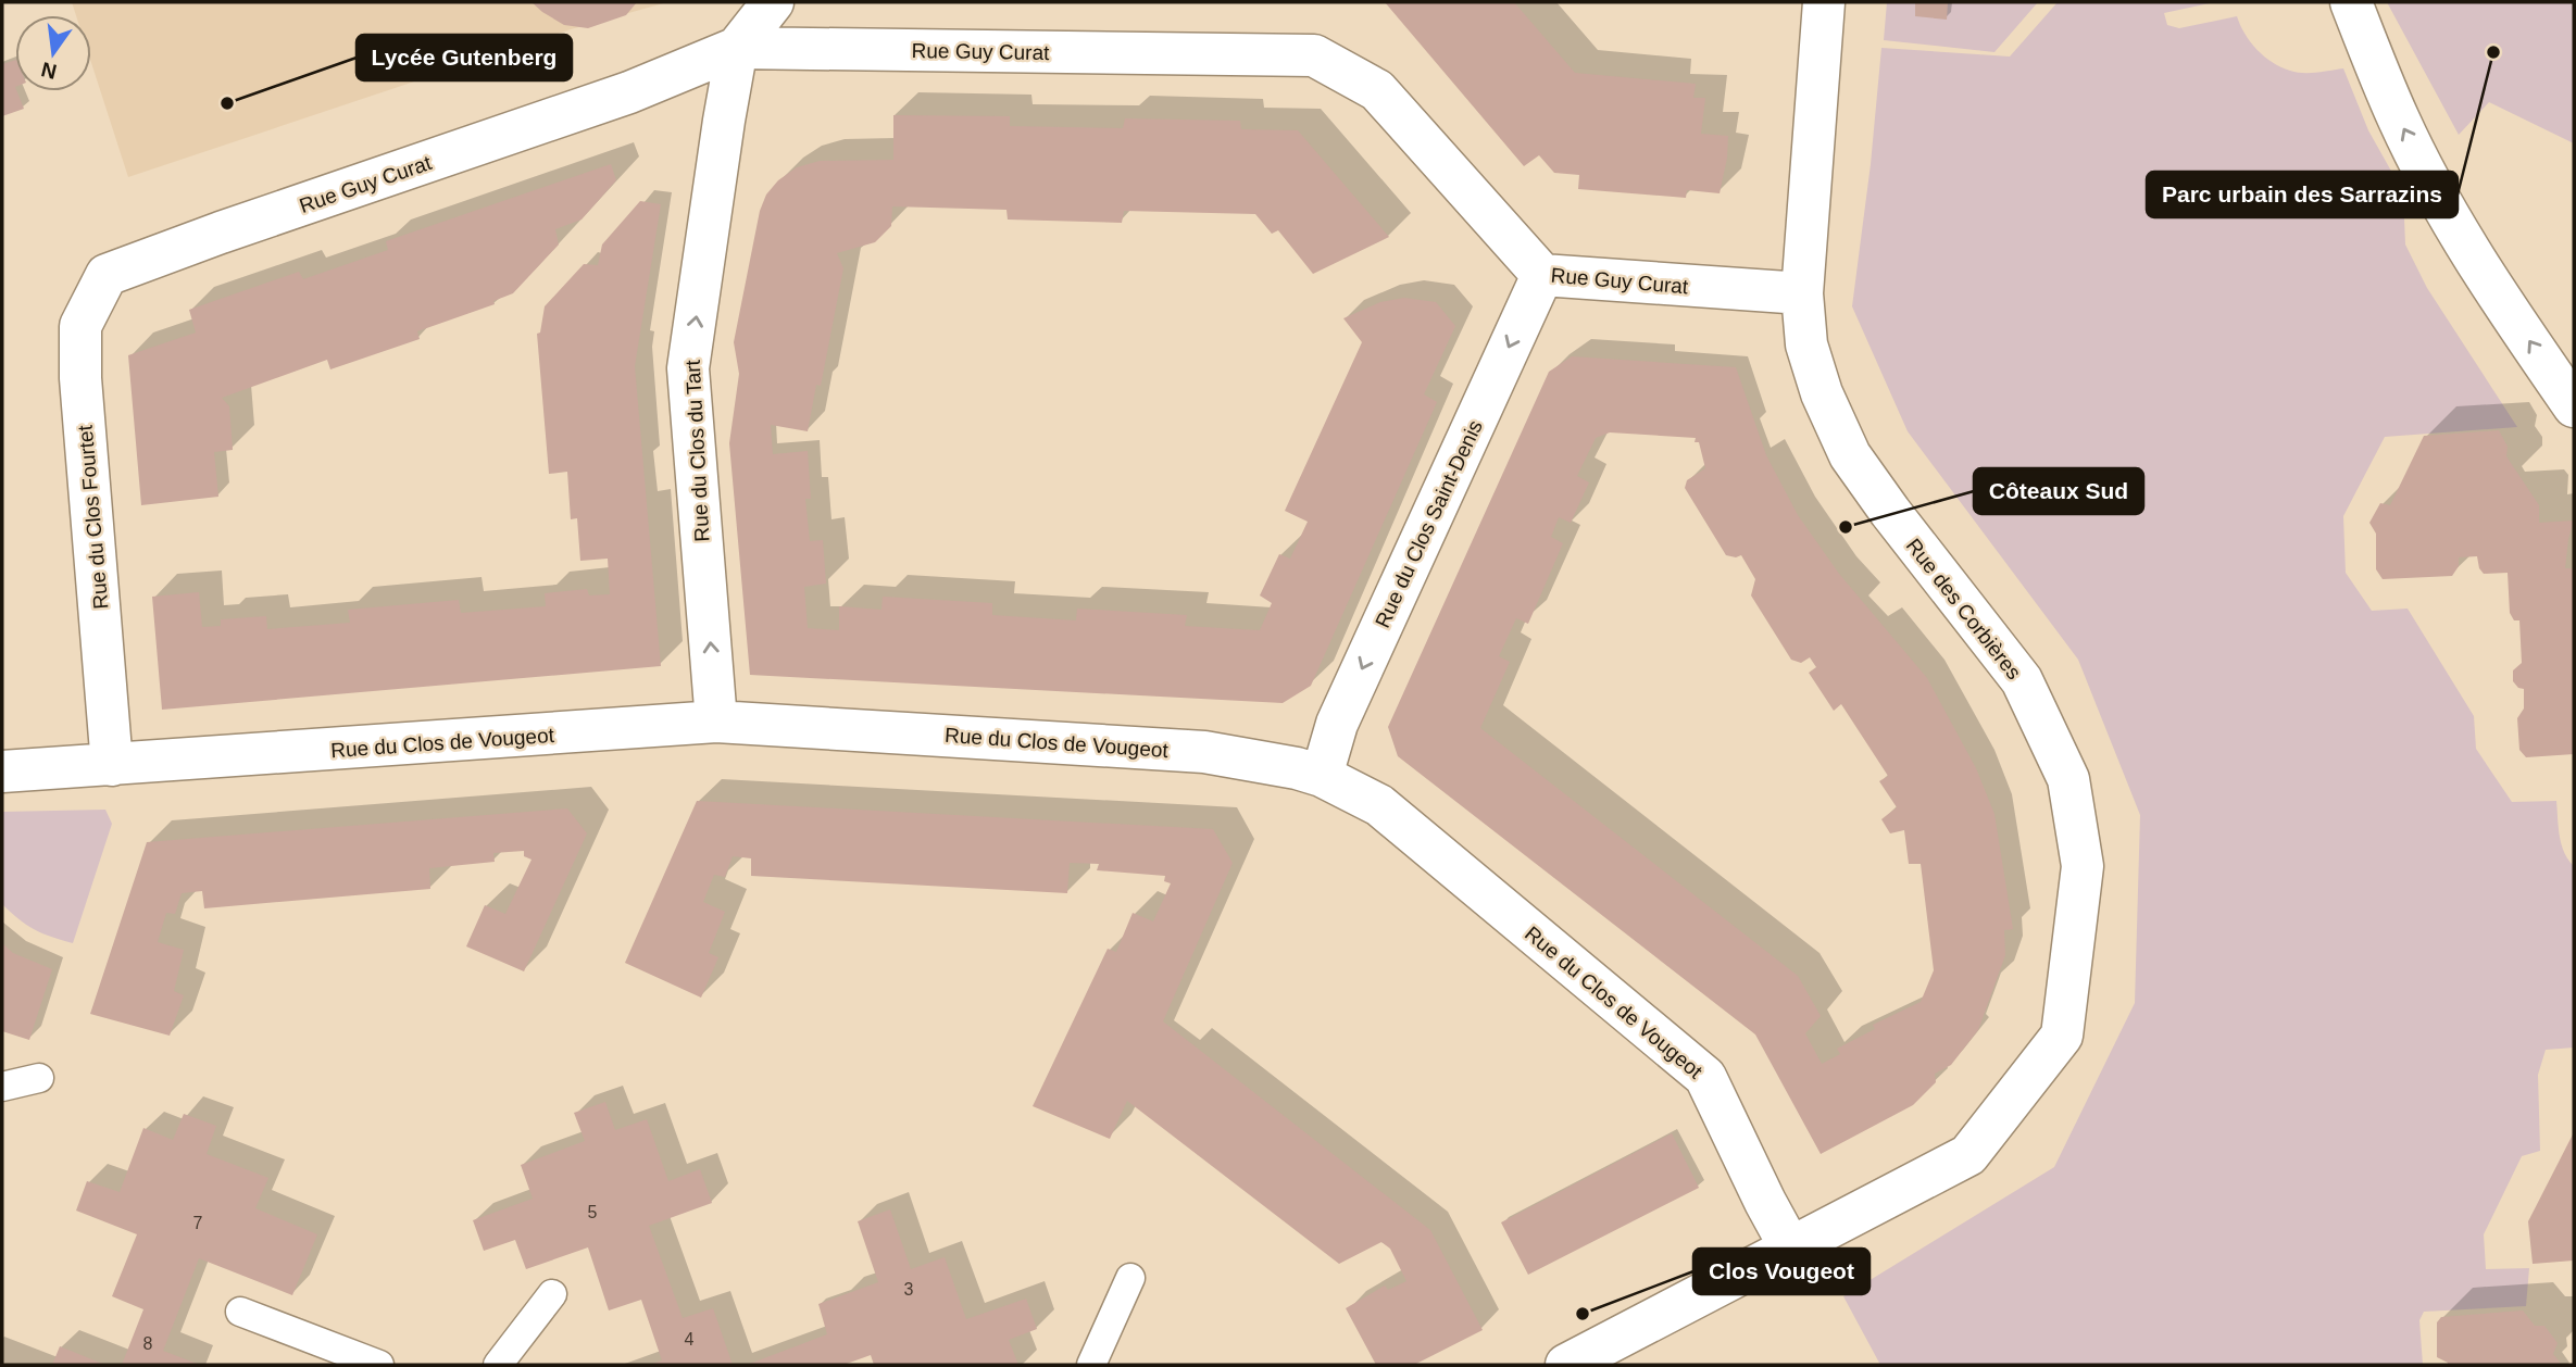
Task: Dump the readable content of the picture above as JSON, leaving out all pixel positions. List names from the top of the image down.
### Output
{
  "streets": {
    "street": [
      "Rue Guy Curat",
      "Rue du Clos du Tart",
      "Rue du Clos Fourtet",
      "Rue du Clos Saint-Denis",
      "Rue des Corbières",
      "Rue du Clos de Vougeot"
    ]
  },
  "crossings": [
    ["Rue Guy Curat", "Rue du Clos du Tart"],
    ["Rue Guy Curat", "Rue du Clos Fourtet"],
    ["Rue Guy Curat", "Rue du Clos Saint-Denis"],
    ["Rue Guy Curat", "Rue des Corbières"],
    ["Rue du Clos du Tart", "Rue du Clos de Vougeot"],
    ["Rue du Clos Fourtet", "Rue du Clos de Vougeot"],
    ["Rue du Clos Saint-Denis", "Rue du Clos de Vougeot"],
    ["Rue des Corbières", "Rue du Clos de Vougeot"]
  ],
  "one_way": ["Rue du Clos du Tart", "Rue du Clos Saint-Denis"],
  "places": [
    "Parc urbain des Sarrazins",
    "Lycée Gutenberg",
    "Côteaux Sud",
    "Clos Vougeot"
  ],
  "house_numbers": [
    "5",
    "7",
    "3",
    "4",
    "8"
  ],
  "north": "bottom"
}
